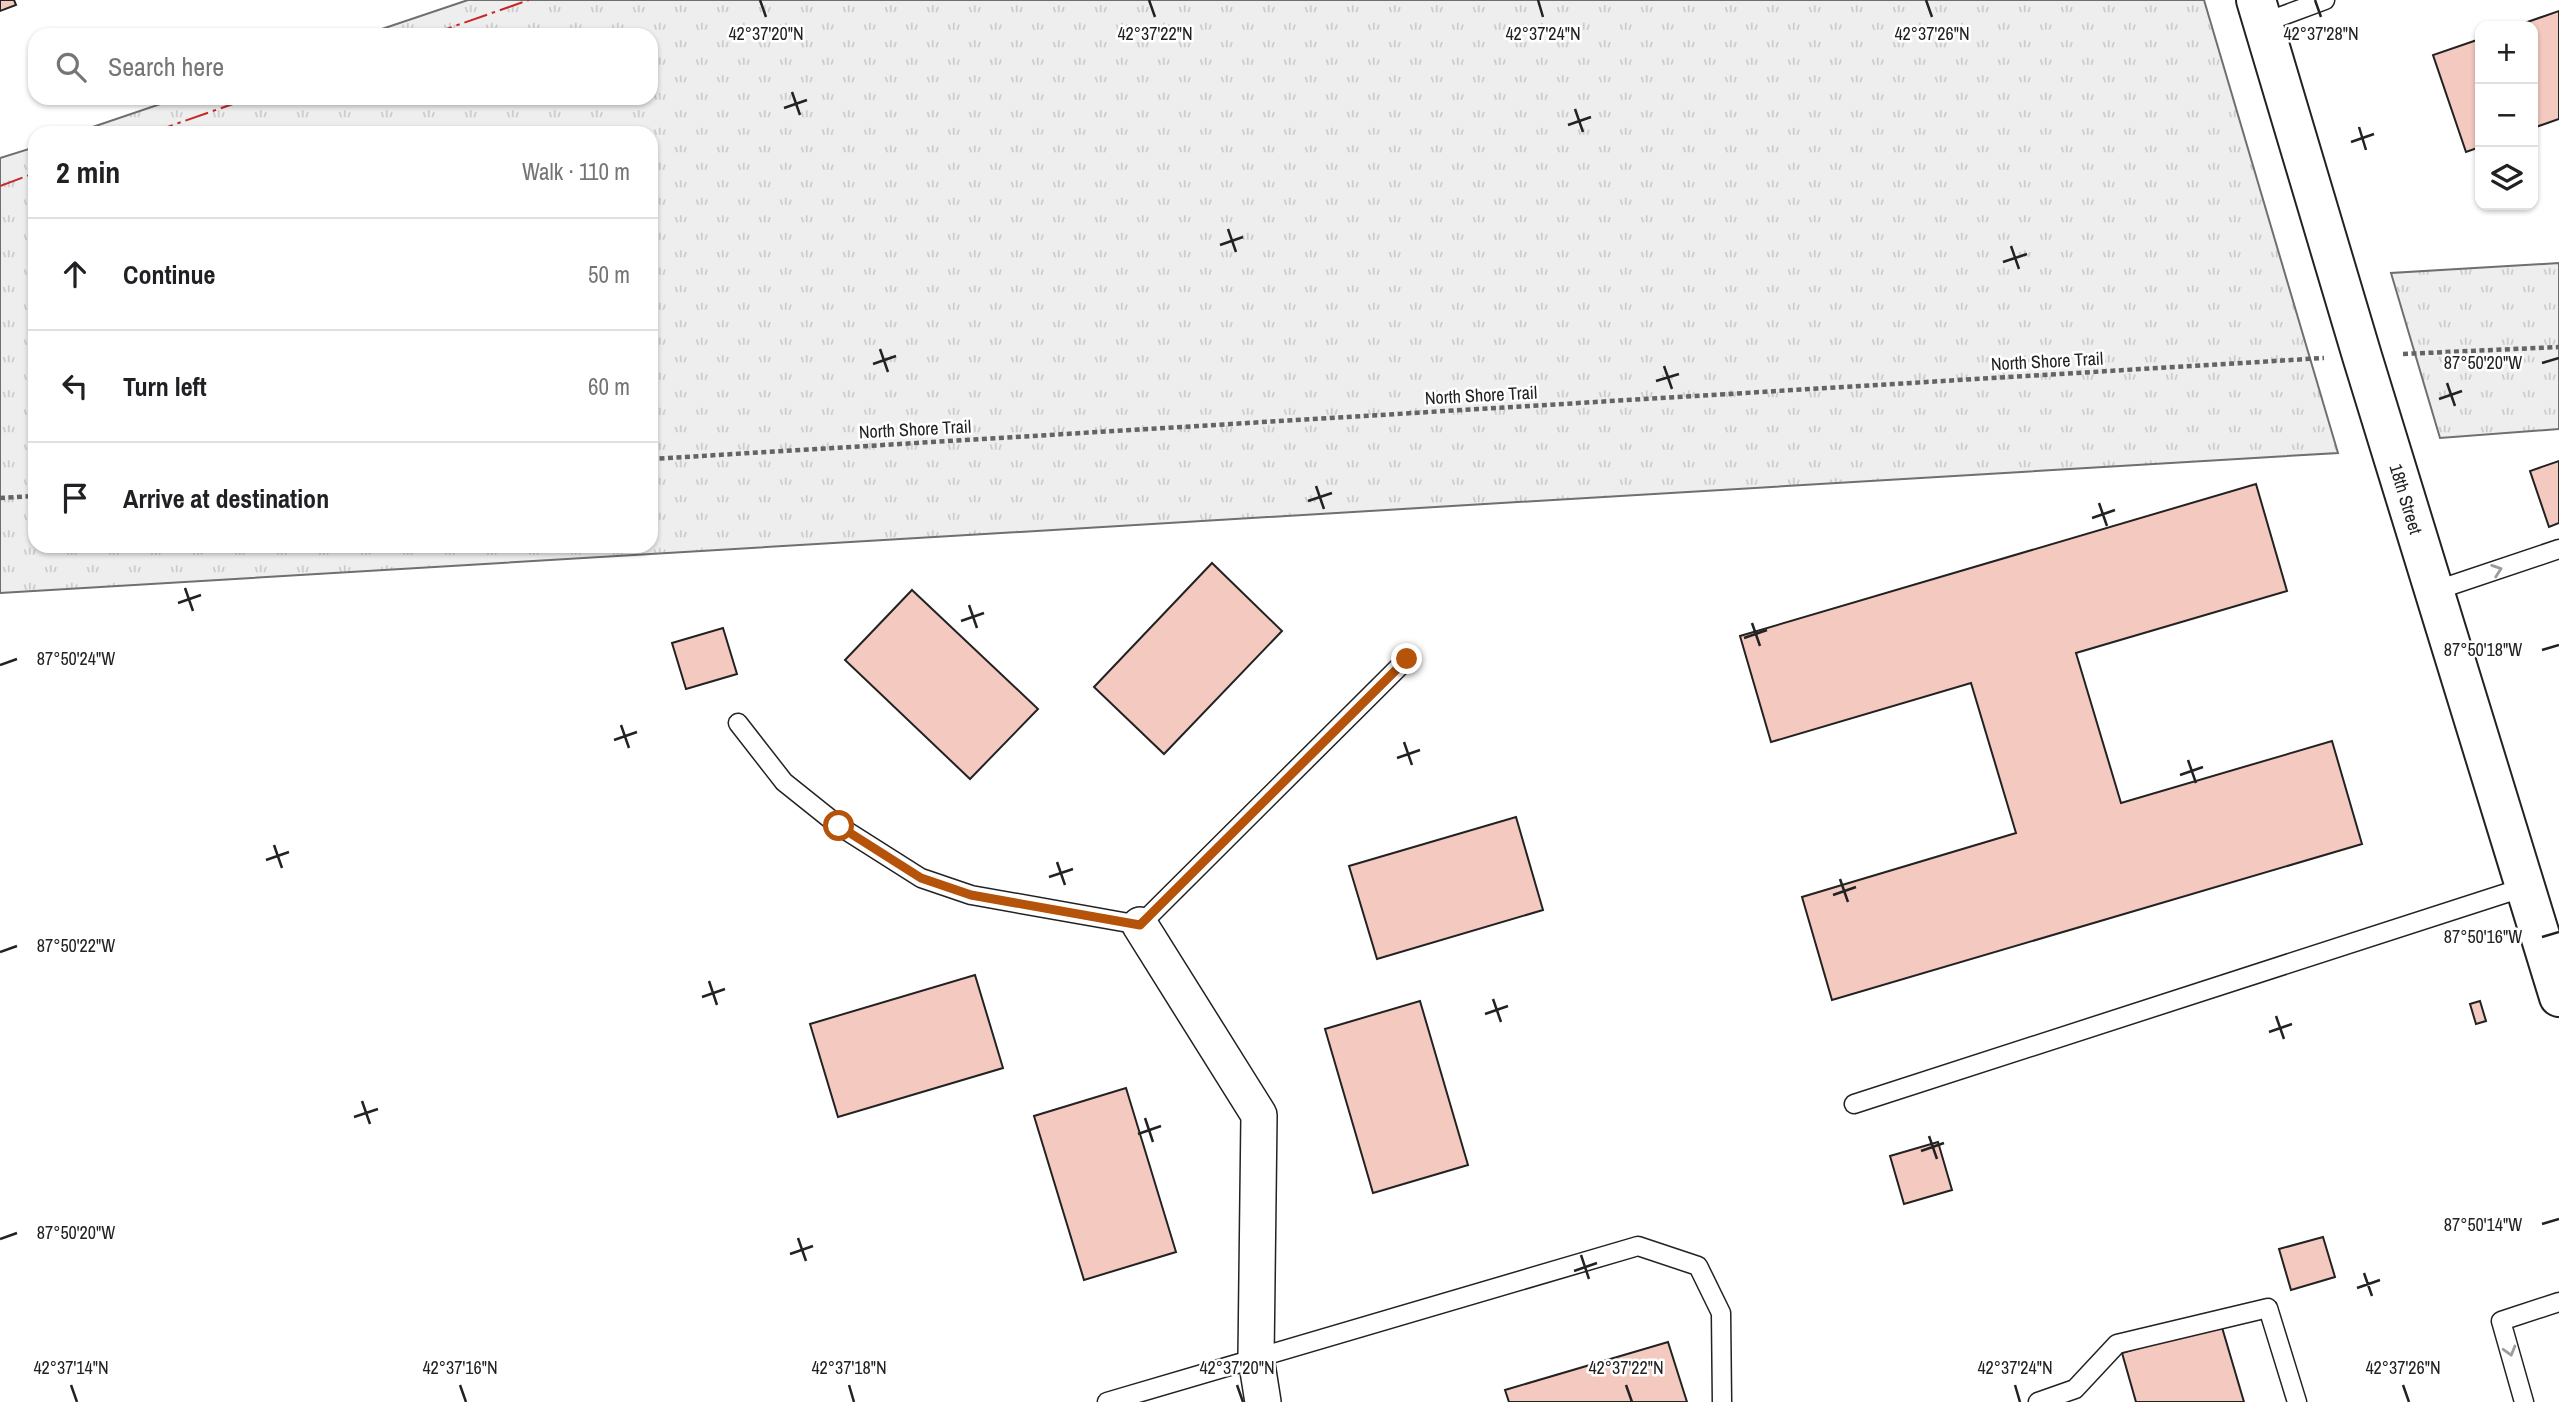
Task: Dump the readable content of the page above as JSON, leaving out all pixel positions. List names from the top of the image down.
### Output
{
  "streets": {
    "street": ["18th Street"],
    "path": ["North Shore Trail"]
  },
  "page": {
    "map_buttons": ["+", "−"],
    "search": "Search here",
    "heading": ["2 min", "Walk · 110 m"],
    "list": [
      ["Continue", "50 m"],
      ["Turn left", "60 m"],
      "Arrive at destination"
    ]
  },
  "coordinates": [
    "42°37'20\"N",
    "42°37'22\"N",
    "42°37'24\"N",
    "42°37'26\"N",
    "42°37'28\"N",
    "87°50'20\"W",
    "87°50'18\"W",
    "87°50'24\"W",
    "87°50'16\"W",
    "87°50'22\"W",
    "87°50'14\"W",
    "42°37'14\"N",
    "42°37'16\"N",
    "42°37'18\"N"
  ]
}
